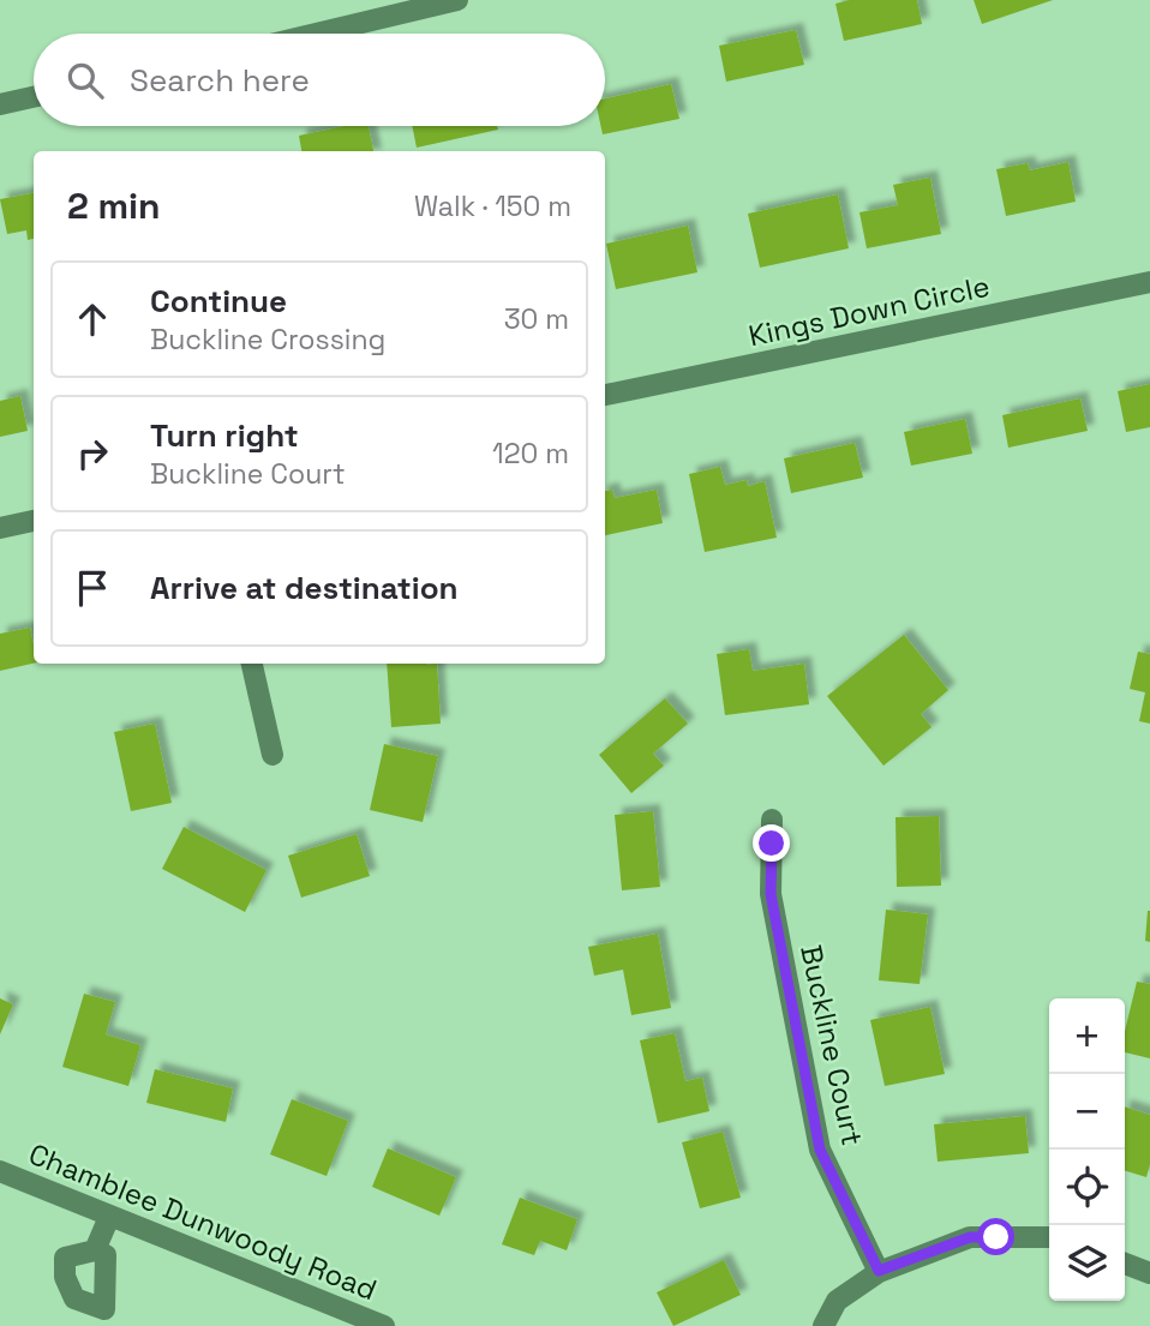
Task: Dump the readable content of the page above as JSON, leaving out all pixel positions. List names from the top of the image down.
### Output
{
  "streets": {
    "street": ["Kings Down Circle", "Buckline Court", "Chamblee Dunwoody Road"]
  },
  "page": {
    "search": "Search here",
    "heading": ["2 min", "Walk · 150 m"],
    "list": [
      ["Continue", "Buckline Crossing", "30 m"],
      ["Turn right", "Buckline Court", "120 m"],
      "Arrive at destination"
    ],
    "map_buttons": ["+", "−"]
  }
}
